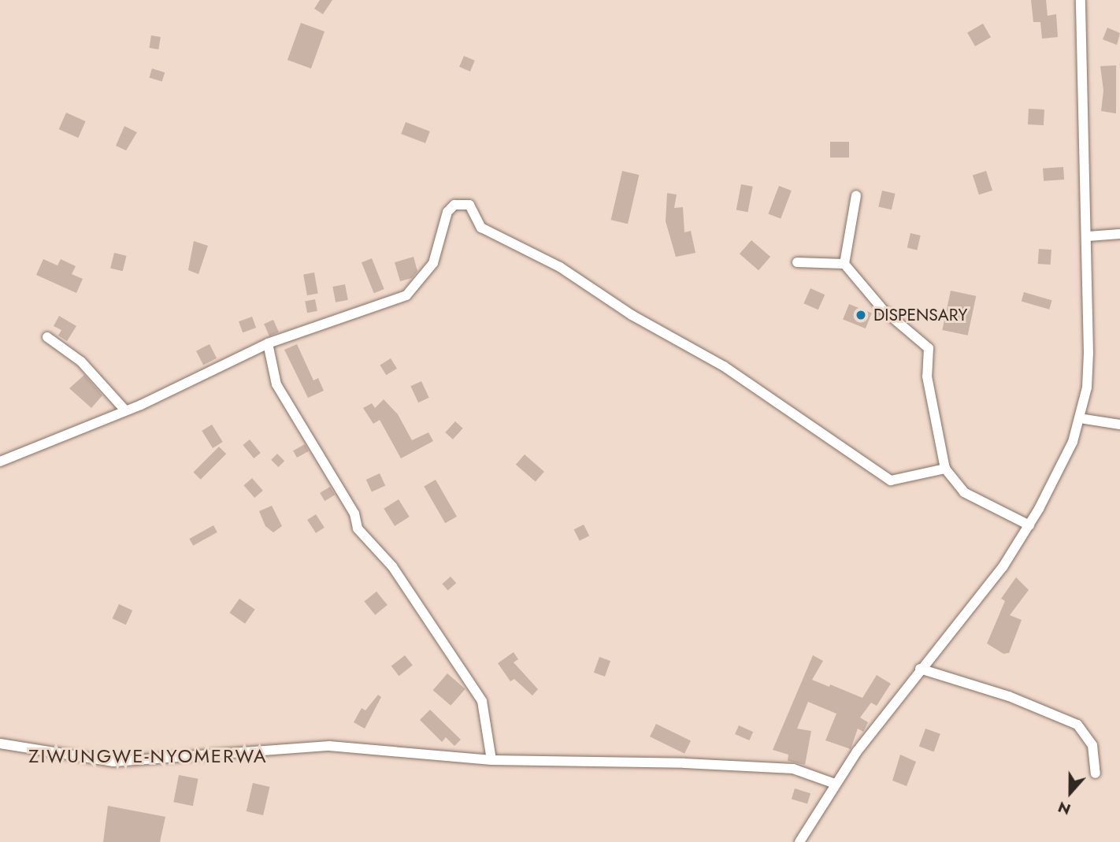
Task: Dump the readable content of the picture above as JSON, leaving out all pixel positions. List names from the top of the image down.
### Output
{
  "districts": ["ZIWUNGWE-NYOMERWA"],
  "places": ["DISPENSARY"],
  "north": "bottom"
}
